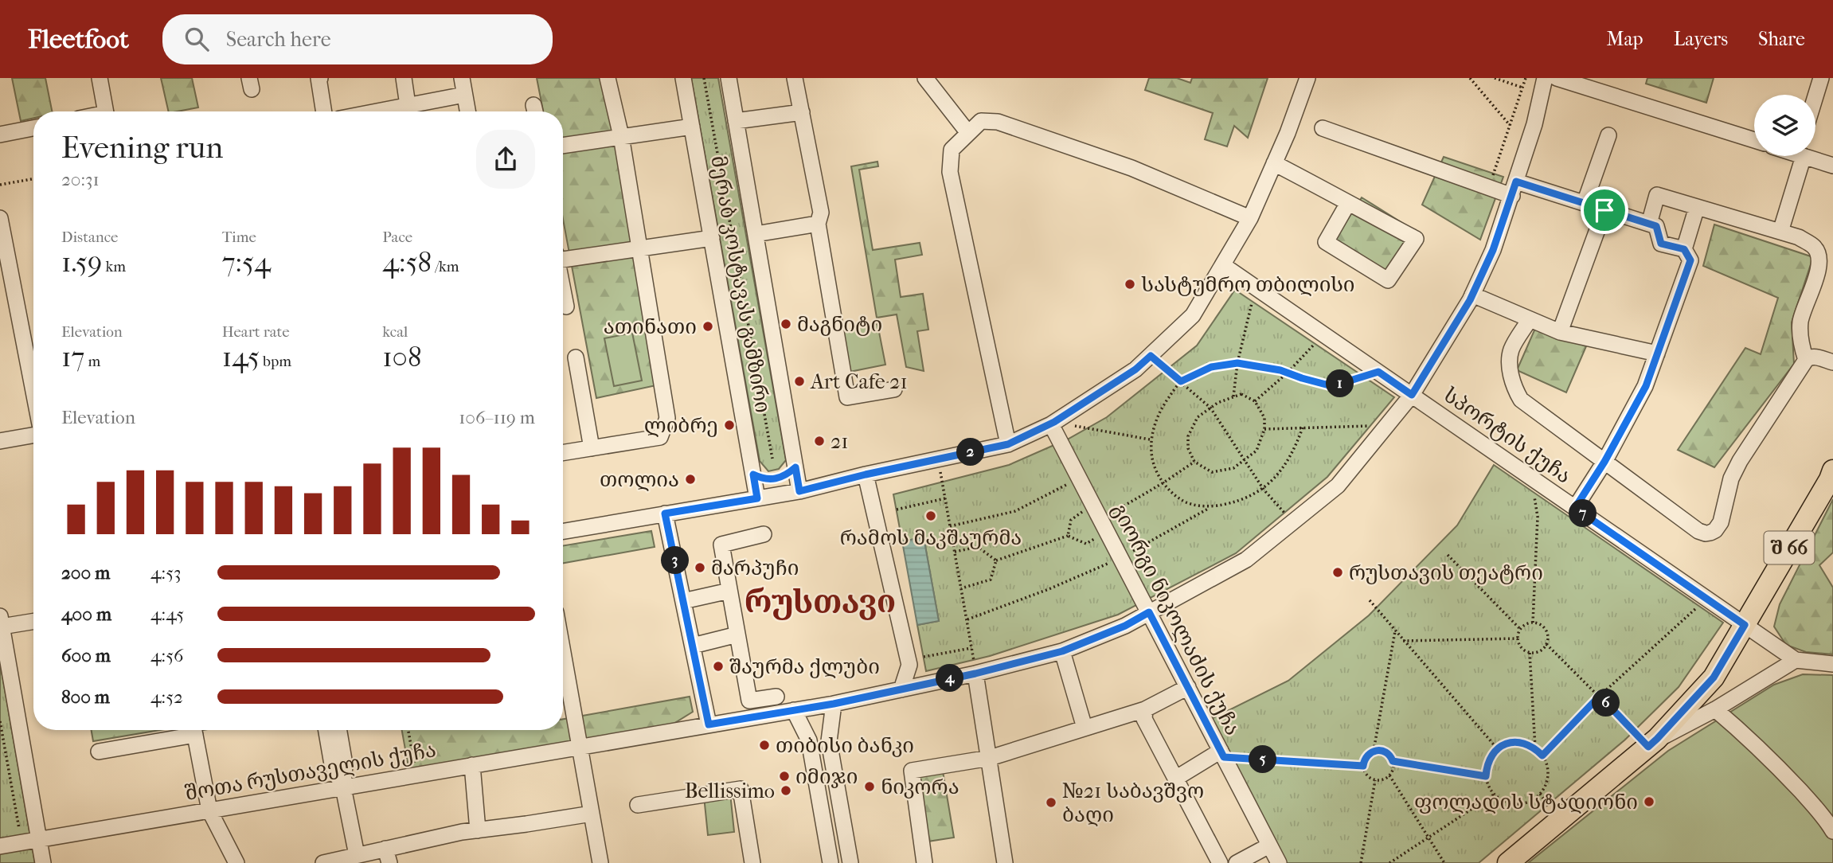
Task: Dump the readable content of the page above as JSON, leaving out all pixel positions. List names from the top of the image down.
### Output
{
  "streets": {
    "main road": ["შ 66"],
    "street": [
      "მერაბ კოსტავას გამზირი",
      "სპორტის ქუჩა",
      "გიორგი ნიკოლაძის ქუჩა",
      "შოთა რუსთაველის ქუჩა"
    ]
  },
  "crossings": [
    ["სპორტის ქუჩა", "შ 66"],
    ["სპორტის ქუჩა", "შოთა რუსთაველის ქუჩა"],
    ["გიორგი ნიკოლაძის ქუჩა", "შოთა რუსთაველის ქუჩა"]
  ],
  "districts": ["რუსთავი"],
  "places": [
    "სასტუმრო თბილისი",
    "მაგნიტი",
    "ათინათი",
    "Art Cafe 21",
    "ლიბრე",
    "21",
    "თოლია",
    "რამოს მაკშაურმა",
    "მარპუჩი",
    "რუსთავის თეატრი",
    "შაურმა ქლუბი",
    "თიბისი ბანკი",
    "იმიჯი",
    "ნიკორა",
    "Bellissimo",
    "ფოლადის სტადიონი",
    "№21 საბავშვო ბაღი"
  ],
  "page": {
    "header": "Fleetfoot",
    "search": "Search here",
    "nav": ["Map", "Layers", "Share"],
    "heading": ["Evening run", "20:31"],
    "stats": [
      ["Distance", "1.59 km"],
      ["Time", "7:54"],
      ["Pace", "4:58 /km"],
      ["Elevation", "17 m"],
      ["Heart rate", "145 bpm"],
      ["kcal", "108"]
    ],
    "pins": [
      "1",
      "2",
      "7",
      "3",
      "4",
      "6",
      "5"
    ],
    "chart": ["Elevation", "106–119 m"],
    "list": [
      {
        "name": "200 m",
        "note": "4:53"
      },
      {
        "name": "400 m",
        "note": "4:45"
      },
      {
        "name": "600 m",
        "note": "4:56"
      },
      {
        "name": "800 m",
        "note": "4:52"
      }
    ]
  }
}
